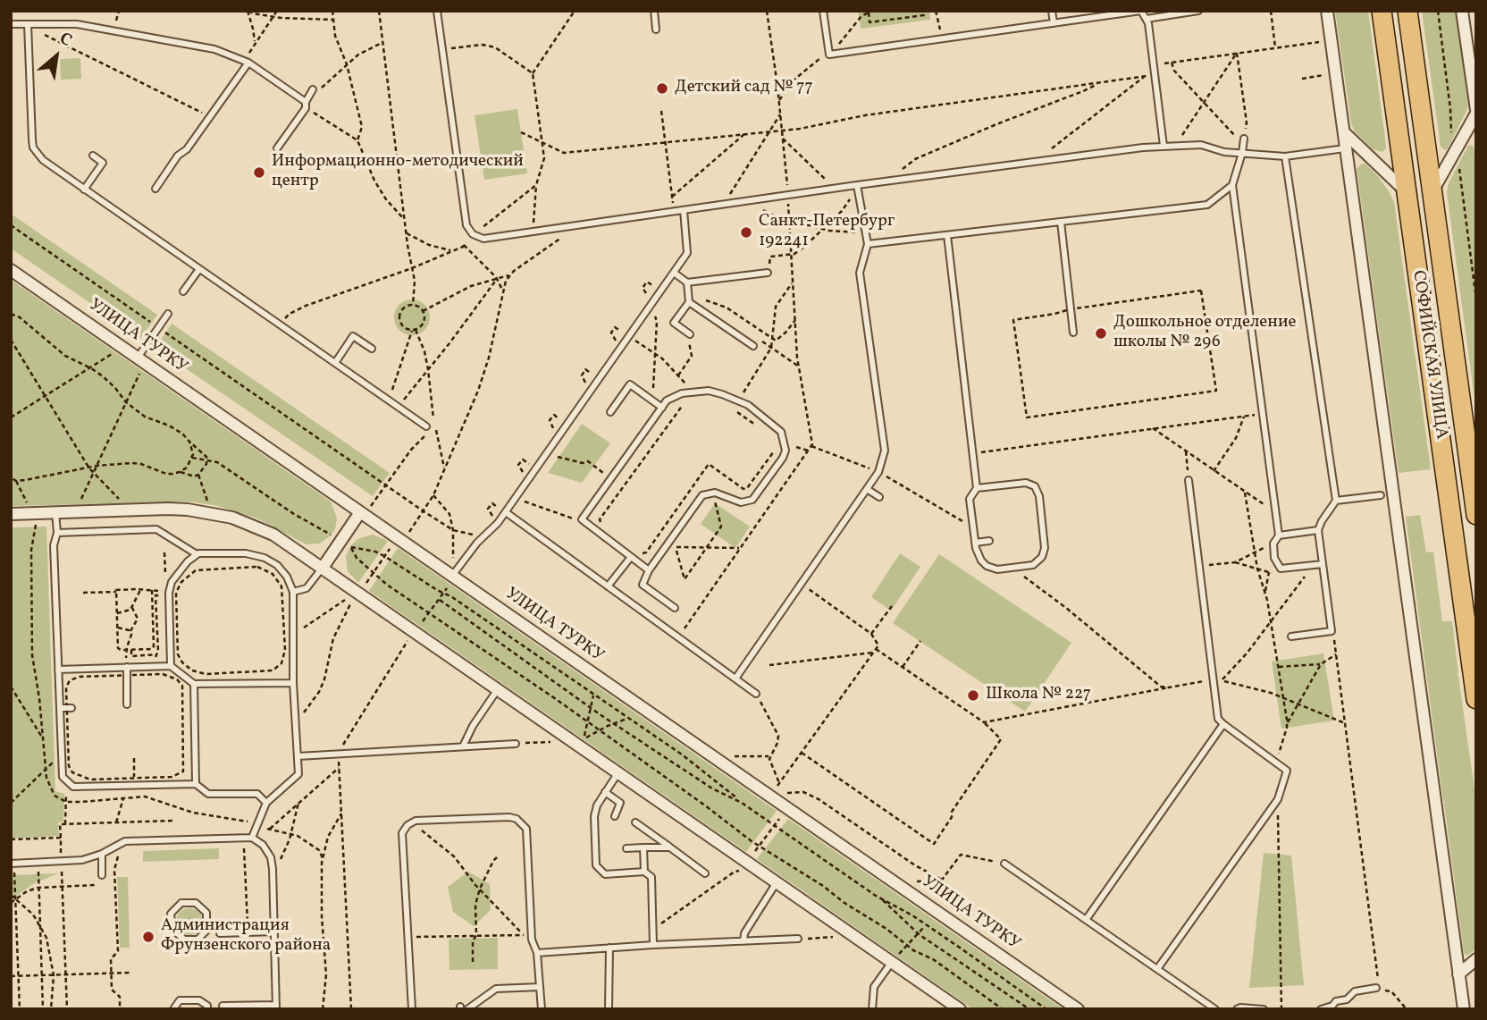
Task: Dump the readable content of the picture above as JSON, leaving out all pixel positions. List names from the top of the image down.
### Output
{
  "streets": {
    "main road": ["СОФИЙСКАЯ УЛИЦА"],
    "street": ["УЛИЦА ТУРКУ"]
  },
  "places": [
    "Детский сад № 77",
    "Информационно-методический центр",
    "Санкт-Петербург 192241",
    "Дошкольное отделение школы № 296",
    "Школа № 227",
    "Администрация Фрунзенского района"
  ],
  "north": "top right"
}
